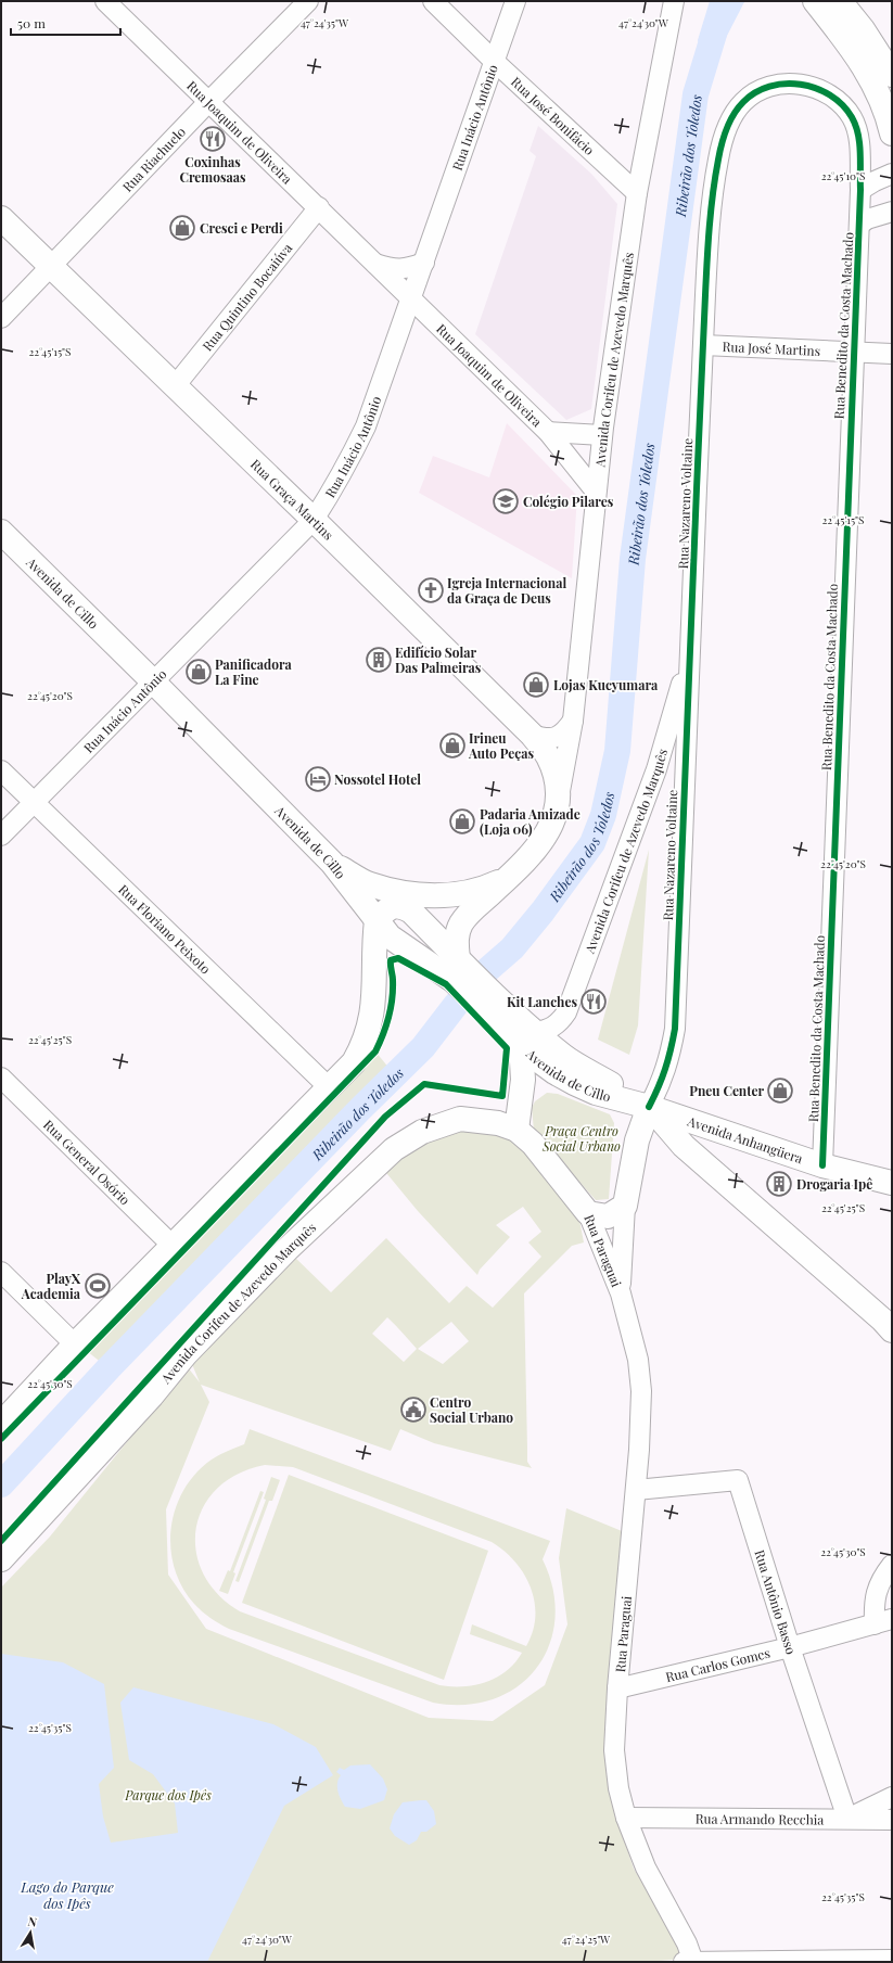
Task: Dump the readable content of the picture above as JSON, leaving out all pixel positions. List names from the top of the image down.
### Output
{
  "streets": {
    "main road": [
      "Avenida Corifeu de Azevedo Marquês",
      "Rua Graça Martins",
      "Avenida de Cillo",
      "Avenida Anhangüera",
      "Rua Paraguai"
    ],
    "street": [
      "Rua José Bonifácio",
      "Rua Inácio Antônio",
      "Rua Joaquim de Oliveira",
      "Rua Riachuelo",
      "Rua Quintino Bocaiúva",
      "Rua Benedito da Costa Machado",
      "Rua José Martins",
      "Rua Nazareno Voltaine",
      "Rua Floriano Peixoto",
      "Rua General Osório",
      "Rua Antônio Basso",
      "Rua Carlos Gomes",
      "Rua Armando Recchia"
    ]
  },
  "crossings": [
    ["Rua José Bonifácio", "Rua Inácio Antônio"],
    ["Rua José Bonifácio", "Avenida Corifeu de Azevedo Marquês"],
    ["Rua Inácio Antônio", "Rua Joaquim de Oliveira"],
    ["Rua Inácio Antônio", "Rua Graça Martins"],
    ["Rua Inácio Antônio", "Avenida de Cillo"],
    ["Rua Inácio Antônio", "Rua Floriano Peixoto"],
    ["Rua Joaquim de Oliveira", "Rua Riachuelo"],
    ["Rua Joaquim de Oliveira", "Rua Quintino Bocaiúva"],
    ["Rua Joaquim de Oliveira", "Avenida Corifeu de Azevedo Marquês"],
    ["Rua Riachuelo", "Rua Graça Martins"],
    ["Rua Quintino Bocaiúva", "Rua Graça Martins"],
    ["Rua Benedito da Costa Machado", "Rua José Martins"],
    ["Rua Benedito da Costa Machado", "Rua Nazareno Voltaine"],
    ["Rua Benedito da Costa Machado", "Avenida Anhangüera"],
    ["Rua José Martins", "Rua Nazareno Voltaine"],
    ["Avenida Corifeu de Azevedo Marquês", "Rua Graça Martins"],
    ["Avenida Corifeu de Azevedo Marquês", "Rua Nazareno Voltaine"],
    ["Avenida Corifeu de Azevedo Marquês", "Avenida de Cillo"],
    ["Avenida Corifeu de Azevedo Marquês", "Rua Paraguai"],
    ["Rua Nazareno Voltaine", "Avenida de Cillo"],
    ["Rua Nazareno Voltaine", "Avenida Anhangüera"],
    ["Avenida de Cillo", "Avenida Anhangüera"],
    ["Rua Paraguai", "Rua Antônio Basso"],
    ["Rua Paraguai", "Rua Carlos Gomes"],
    ["Rua Paraguai", "Rua Armando Recchia"],
    ["Rua Antônio Basso", "Rua Carlos Gomes"],
    ["Rua Antônio Basso", "Rua Armando Recchia"]
  ],
  "water": ["Ribeirão dos Toledos", "Lago do Parque dos Ipês"],
  "parks": ["Praça Centro Social Urbano", "Parque dos Ipês"],
  "places": {
    "restaurant": ["Coxinhas Cremosaas", "Kit Lanches"],
    "shop": [
      "Cresci e Perdi",
      "Panificadora La Fine",
      "Lojas Kucyumara",
      "Irineu Auto Peças",
      "Padaria Amizade (Loja 06)",
      "Pneu Center"
    ],
    "school or university": ["Colégio Pilares"],
    "church": ["Igreja Internacional da Graça de Deus"],
    "building": ["Edifício Solar Das Palmeiras", "Drogaria Ipê"],
    "hotel": ["Nossotel Hotel"],
    "sports": ["PlayX Academia"],
    "public building": ["Centro Social Urbano"]
  },
  "scale_bar": "50 m",
  "north": "top",
  "coordinates": [
    "47°24'35\"W",
    "47°24'30\"W",
    "22°45'10\"S",
    "22°45'15\"S",
    "22°45'20\"S",
    "22°45'25\"S",
    "22°45'30\"S",
    "22°45'35\"S",
    "47°24'25\"W"
  ]
}
